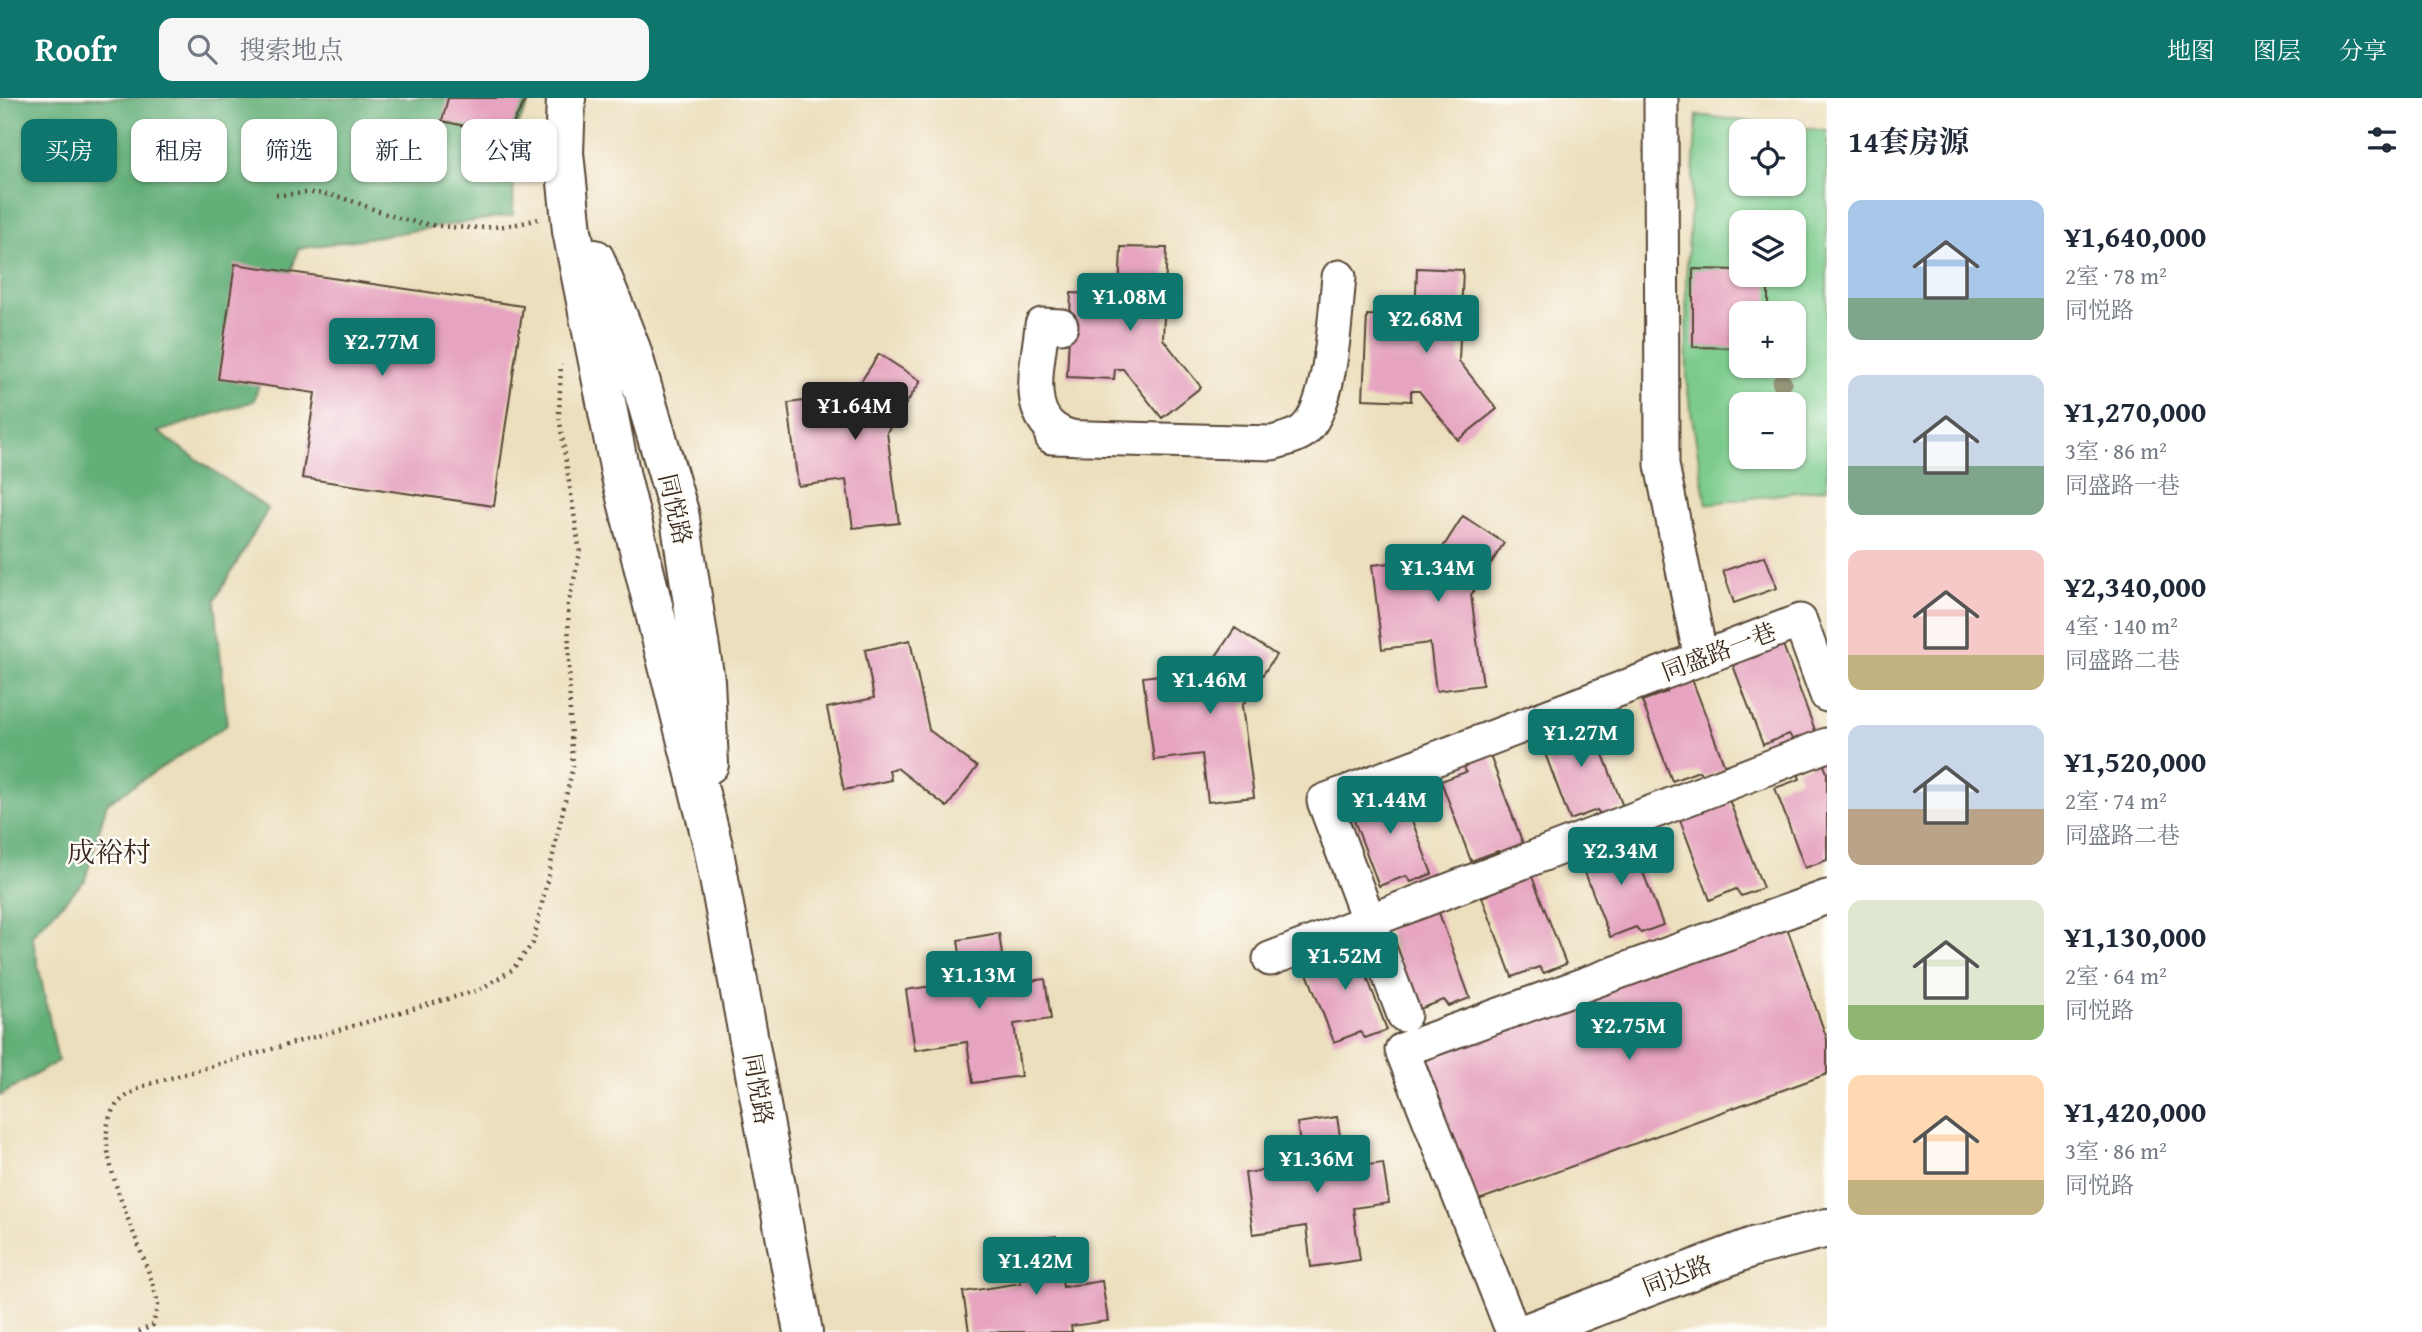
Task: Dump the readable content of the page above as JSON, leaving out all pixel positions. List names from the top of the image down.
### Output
{
  "streets": {
    "street": ["同悦路", "同盛路一巷", "同达路"]
  },
  "districts": ["成裕村"],
  "page": {
    "header": "Roofr",
    "search": "搜索地点",
    "nav": ["地图", "图层", "分享"],
    "heading": "14套房源",
    "map_buttons": ["+", "−"],
    "chip": [
      "买房",
      "租房",
      "筛选",
      "新上",
      "公寓"
    ],
    "list": [
      {
        "name": "¥1,640,000",
        "note": "2室 · 78 m² · 同悦路"
      },
      {
        "name": "¥1,270,000",
        "note": "3室 · 86 m² · 同盛路一巷"
      },
      {
        "name": "¥2,340,000",
        "note": "4室 · 140 m² · 同盛路二巷"
      },
      {
        "name": "¥1,520,000",
        "note": "2室 · 74 m² · 同盛路二巷"
      },
      {
        "name": "¥1,130,000",
        "note": "2室 · 64 m² · 同悦路"
      },
      {
        "name": "¥1,420,000",
        "note": "3室 · 86 m² · 同悦路"
      }
    ],
    "price": [
      "¥1.08M",
      "¥2.68M",
      "¥2.77M",
      "¥1.64M",
      "¥1.34M",
      "¥1.46M",
      "¥1.27M",
      "¥1.44M",
      "¥2.34M",
      "¥1.52M",
      "¥1.13M",
      "¥2.75M",
      "¥1.36M",
      "¥1.42M"
    ]
  }
}
